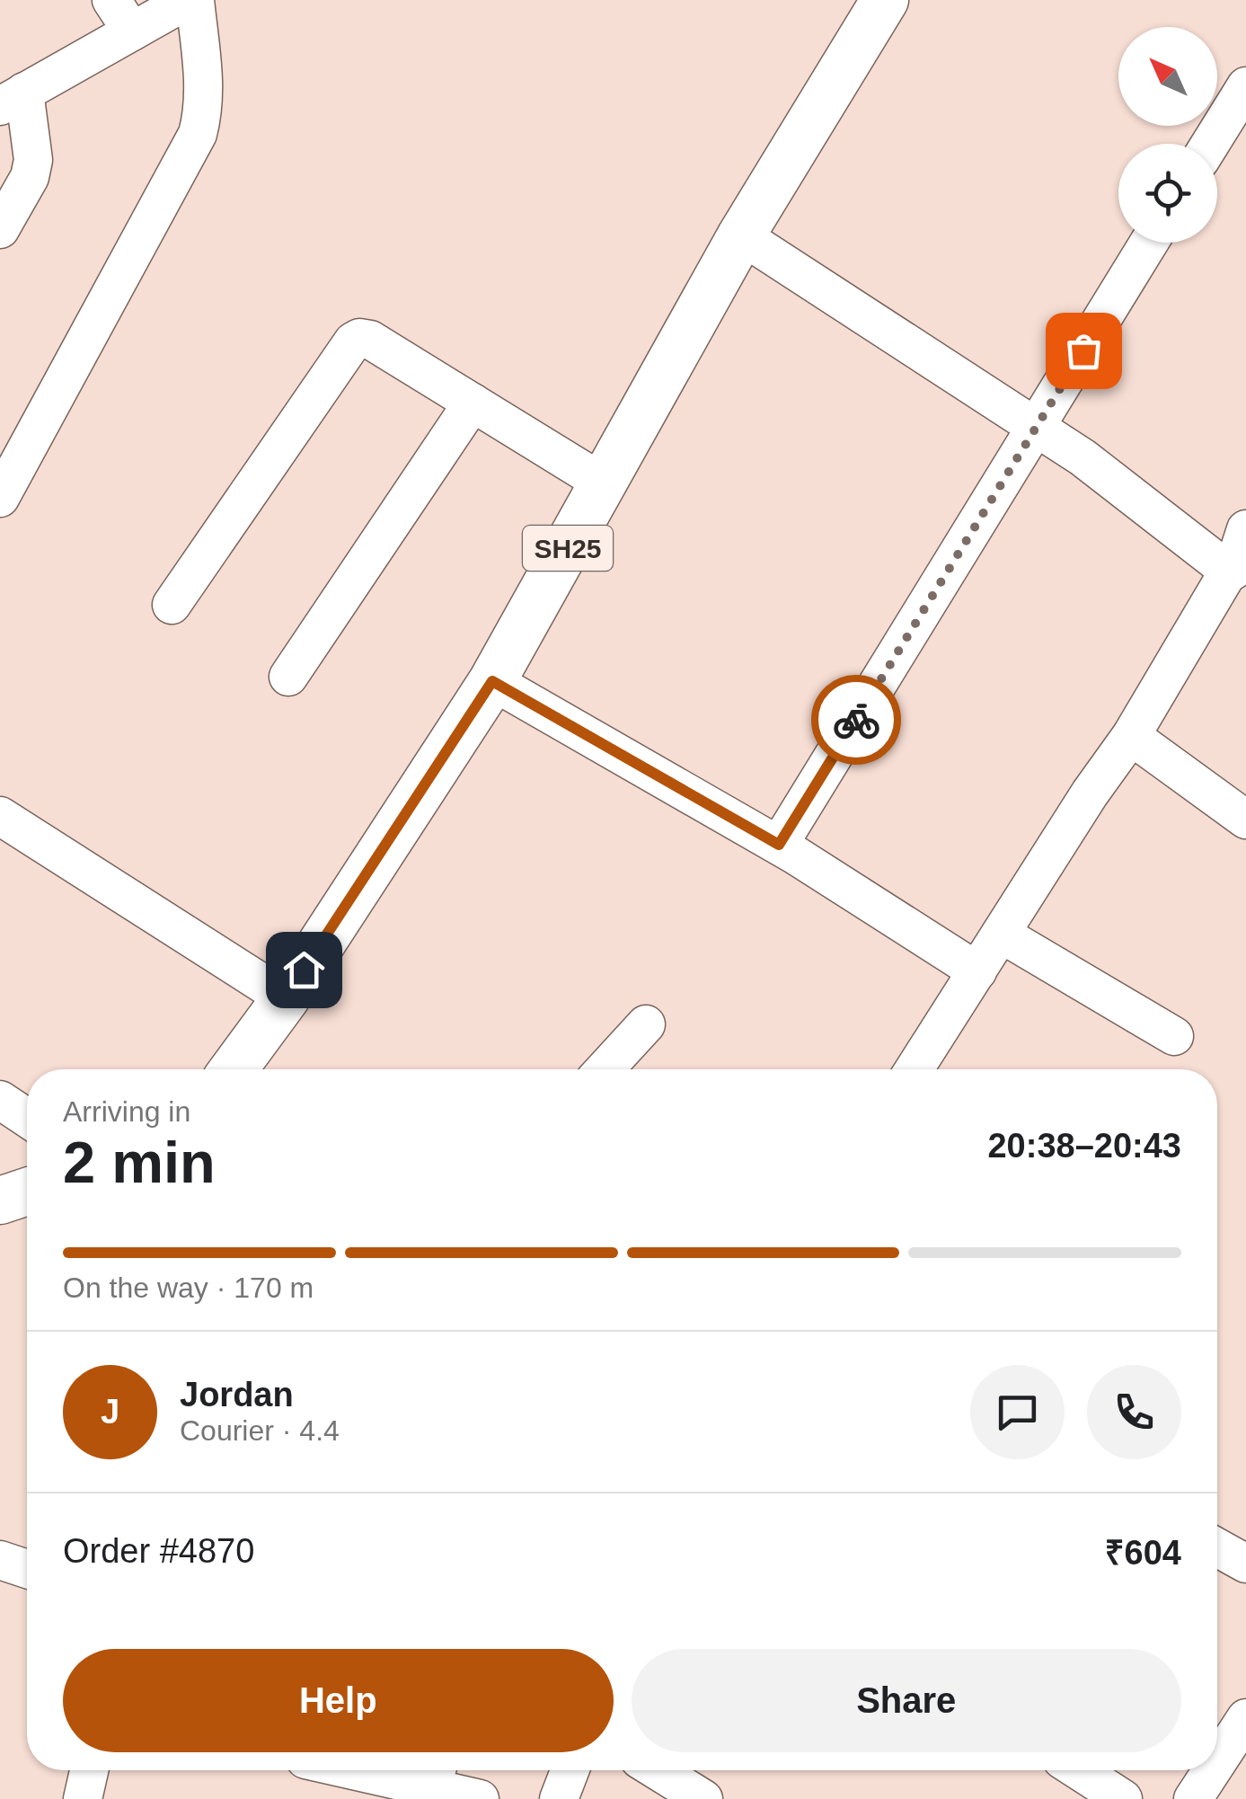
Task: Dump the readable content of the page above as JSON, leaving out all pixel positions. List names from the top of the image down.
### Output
{
  "streets": {
    "main road": ["SH25"]
  },
  "north": "top left",
  "page": {
    "heading": ["2 min", "Arriving in", "20:38–20:43"],
    "panel": [
      "Jordan",
      "Courier · 4.4",
      "Order #4870",
      "₹604"
    ],
    "bar": "On the way · 170 m",
    "round": "J",
    "buttons": ["Help", "Share"]
  }
}
